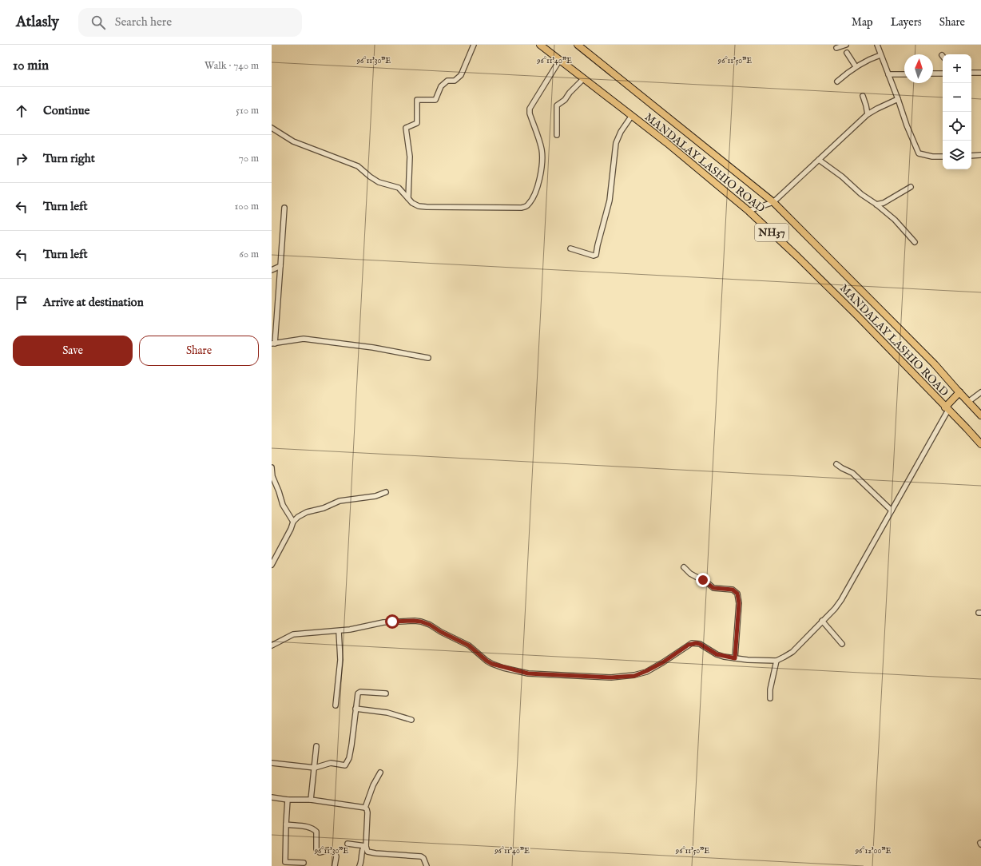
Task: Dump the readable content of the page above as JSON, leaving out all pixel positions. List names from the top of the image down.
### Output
{
  "streets": {
    "highway": ["MANDALAY LASHIO ROAD", "NH37"]
  },
  "north": "top",
  "page": {
    "header": "Atlasly",
    "search": "Search here",
    "nav": ["Map", "Layers", "Share"],
    "heading": ["10 min", "Walk · 740 m"],
    "map_buttons": ["+", "−"],
    "list": [
      ["Continue", "510 m"],
      ["Turn right", "70 m"],
      ["Turn left", "100 m"],
      ["Turn left", "60 m"],
      "Arrive at destination"
    ],
    "buttons": ["Save", "Share"]
  },
  "coordinates": [
    "96°11'30\"E",
    "96°11'40\"E",
    "96°11'50\"E",
    "96°12'00\"E"
  ]
}
